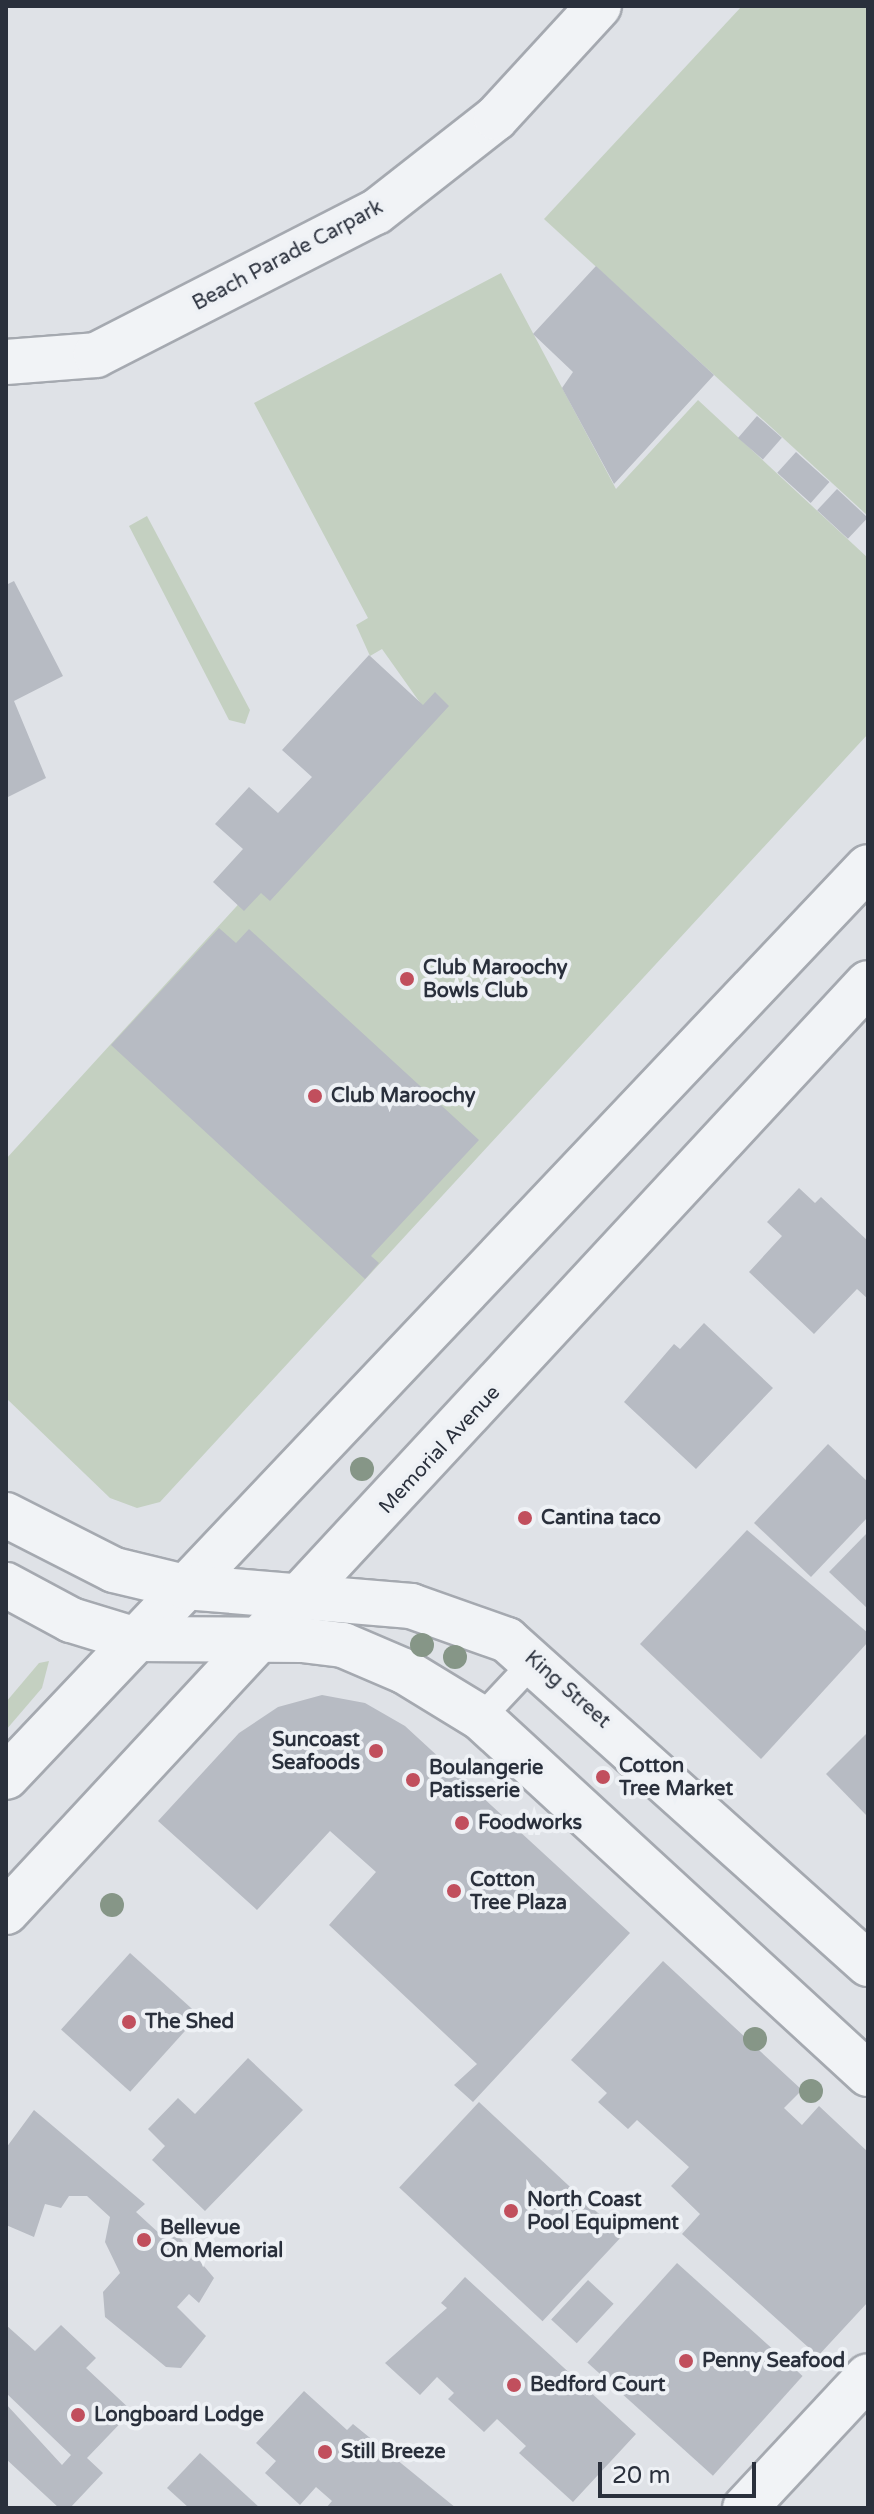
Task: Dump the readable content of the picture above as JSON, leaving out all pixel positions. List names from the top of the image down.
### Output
{
  "streets": {
    "street": ["Beach Parade Carpark", "Memorial Avenue", "King Street"]
  },
  "crossings": [
    ["Memorial Avenue", "King Street"]
  ],
  "places": [
    "Club Maroochy Bowls Club",
    "Club Maroochy",
    "Cantina taco",
    "Suncoast Seafoods",
    "Cotton Tree Market",
    "Boulangerie Patisserie",
    "Foodworks",
    "Cotton Tree Plaza",
    "The Shed",
    "North Coast Pool Equipment",
    "Bellevue On Memorial",
    "Penny Seafood",
    "Bedford Court",
    "Longboard Lodge",
    "Still Breeze"
  ],
  "scale_bar": "20 m"
}
